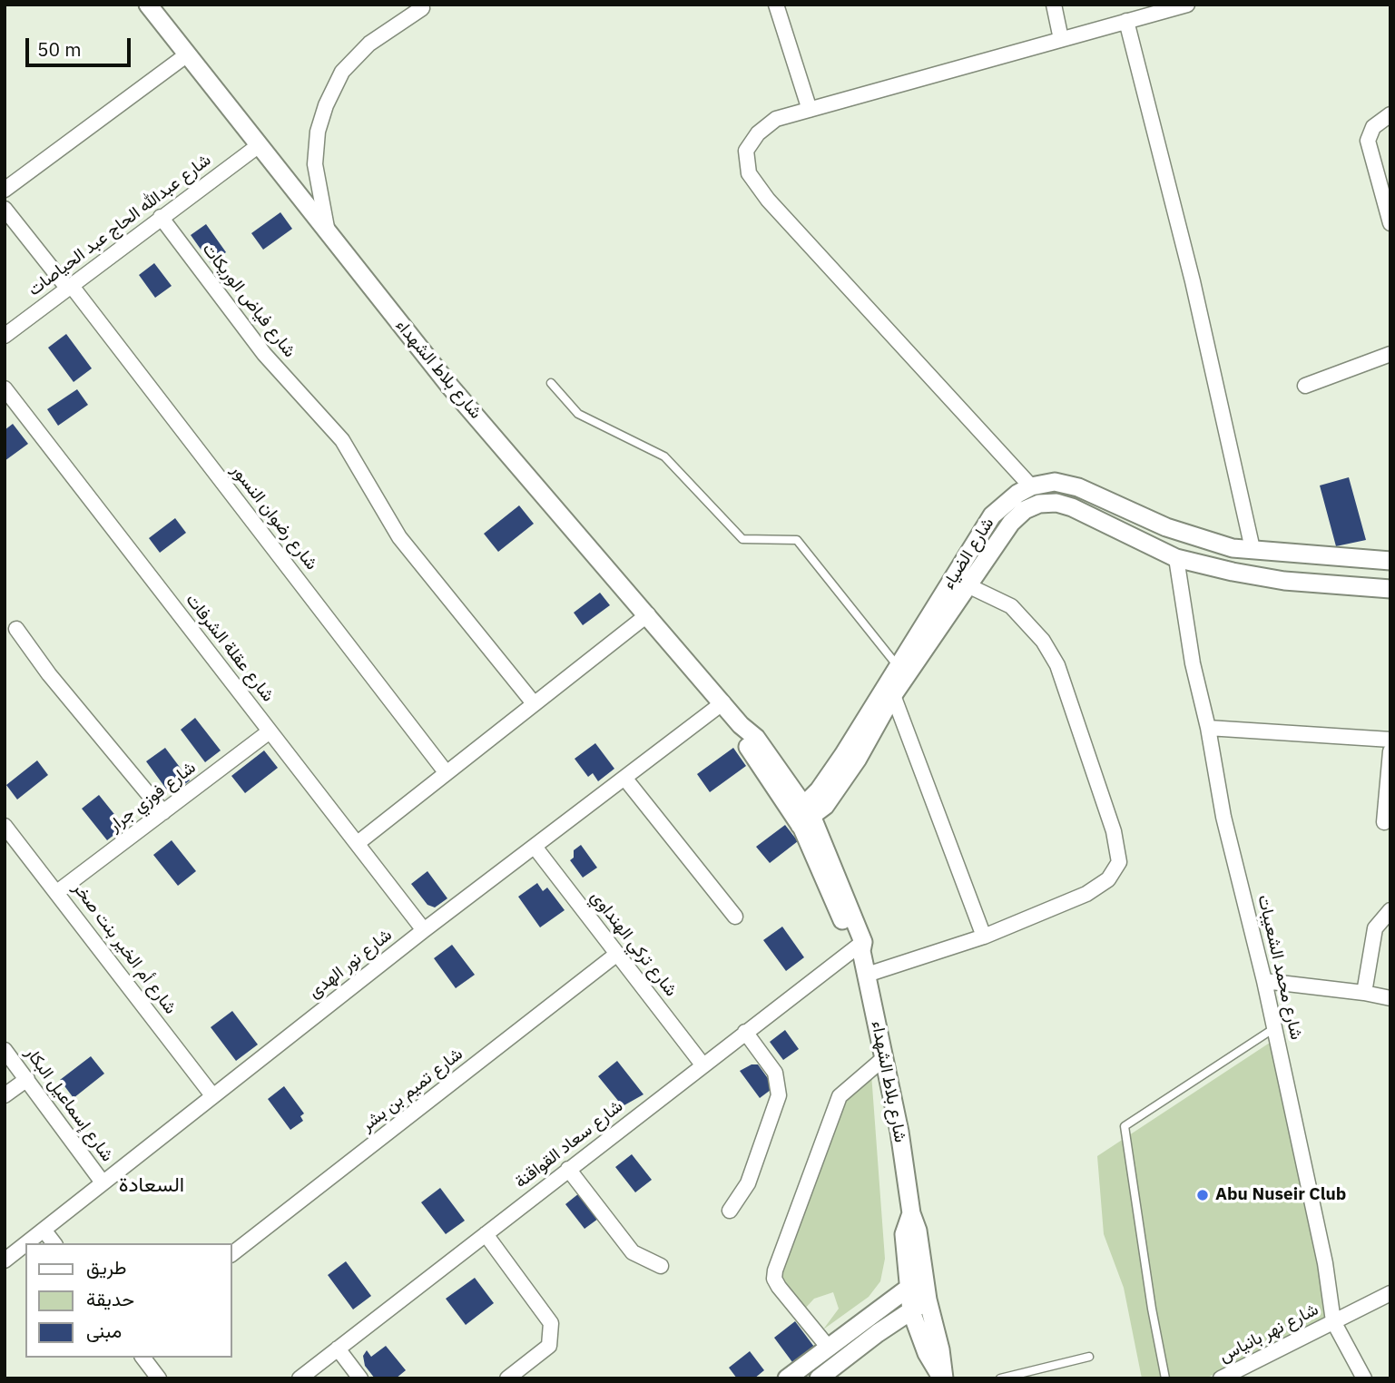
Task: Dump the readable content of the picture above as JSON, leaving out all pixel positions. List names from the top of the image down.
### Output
{
  "streets": {
    "street": [
      "شارع عبدالله الحاج عبد الحياصات",
      "شارع فياض الوريكات",
      "شارع بلاط الشهداء",
      "شارع رضوان النسور",
      "شارع الضياء",
      "شارع عقلة الشرفات",
      "شارع فوزي جرار",
      "شارع تركي الهنداوي",
      "شارع أم الخير بنت صخر",
      "شارع نور الهدى",
      "شارع محمد الشعيبات",
      "شارع تميم بن بشر",
      "شارع إسماعيل البكار",
      "شارع سعاد القواقنة",
      "شارع نهر بانياس"
    ]
  },
  "crossings": [
    ["شارع عبدالله الحاج عبد الحياصات", "شارع فياض الوريكات"],
    ["شارع عبدالله الحاج عبد الحياصات", "شارع بلاط الشهداء"],
    ["شارع عبدالله الحاج عبد الحياصات", "شارع رضوان النسور"],
    ["شارع بلاط الشهداء", "شارع الضياء"],
    ["شارع بلاط الشهداء", "شارع نور الهدى"],
    ["شارع بلاط الشهداء", "شارع سعاد القواقنة"],
    ["شارع الضياء", "شارع محمد الشعيبات"],
    ["شارع عقلة الشرفات", "شارع فوزي جرار"],
    ["شارع عقلة الشرفات", "شارع نور الهدى"],
    ["شارع فوزي جرار", "شارع أم الخير بنت صخر"],
    ["شارع تركي الهنداوي", "شارع نور الهدى"],
    ["شارع تركي الهنداوي", "شارع تميم بن بشر"],
    ["شارع تركي الهنداوي", "شارع سعاد القواقنة"],
    ["شارع أم الخير بنت صخر", "شارع نور الهدى"],
    ["شارع نور الهدى", "شارع إسماعيل البكار"],
    ["شارع محمد الشعيبات", "شارع نهر بانياس"]
  ],
  "districts": ["السعادة"],
  "places": ["Abu Nuseir Club"],
  "legend": ["طريق", "حديقة", "مبنى"],
  "scale_bar": "50 m"
}
